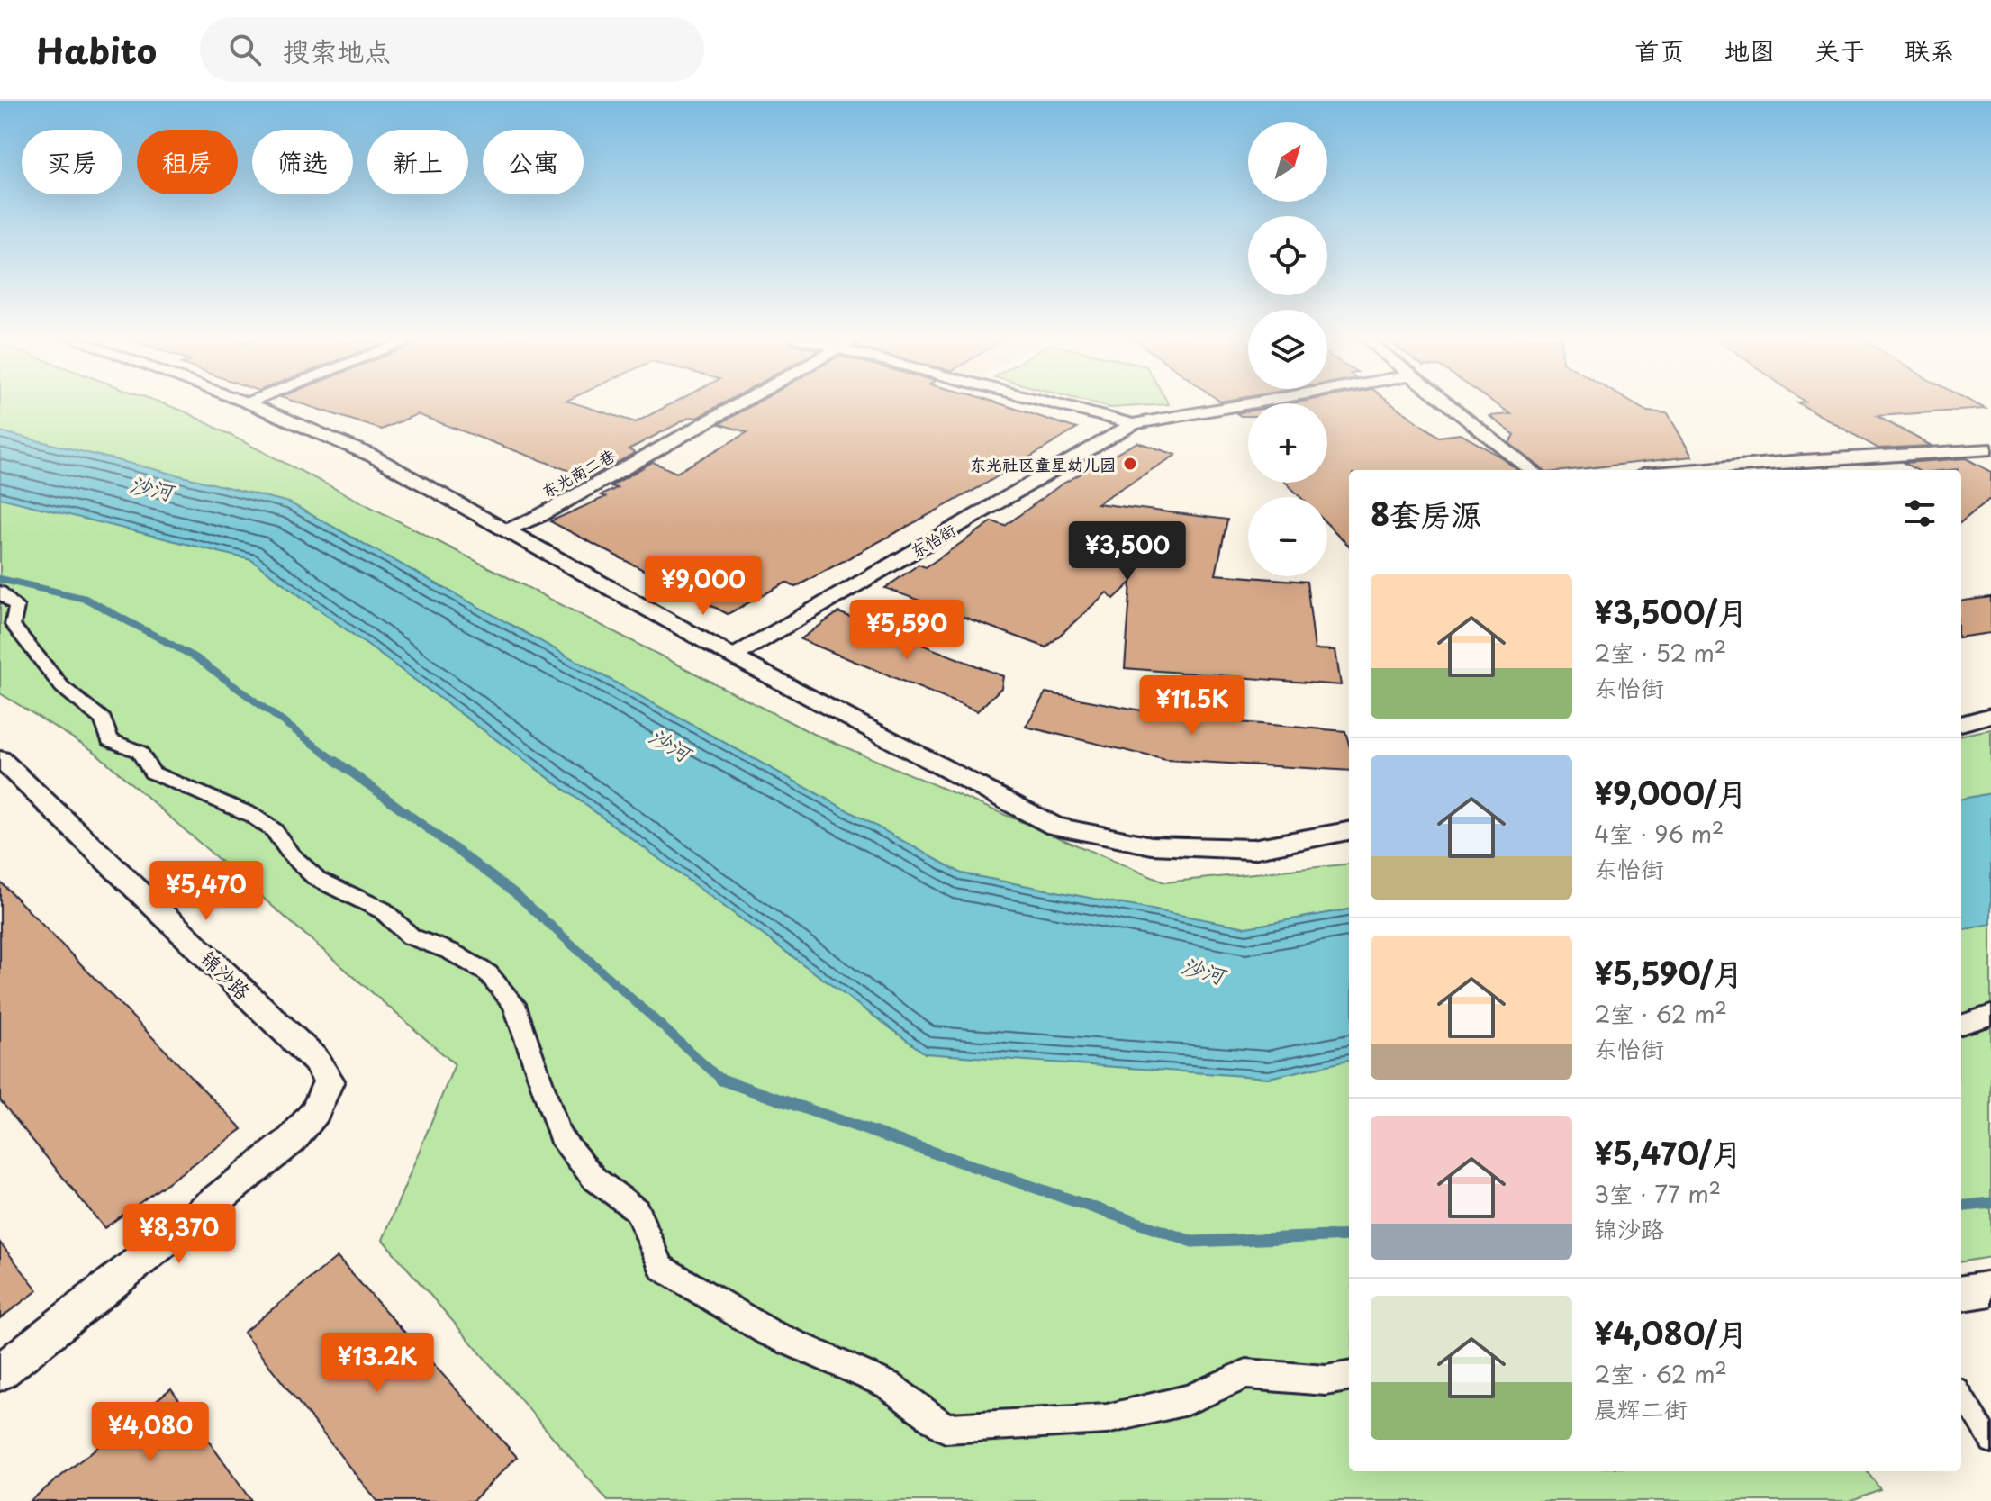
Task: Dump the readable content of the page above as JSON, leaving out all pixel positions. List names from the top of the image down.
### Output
{
  "streets": {
    "street": ["东光南二巷", "东怡街", "锦沙路"]
  },
  "water": ["沙河"],
  "places": ["东光社区童星幼儿园"],
  "north": "top right",
  "page": {
    "header": "Habito",
    "search": "搜索地点",
    "nav": [
      "首页",
      "地图",
      "关于",
      "联系"
    ],
    "map_buttons": ["+", "−"],
    "chip": [
      "买房",
      "租房",
      "筛选",
      "新上",
      "公寓"
    ],
    "heading": "8套房源",
    "price": [
      "¥3,500",
      "¥9,000",
      "¥5,590",
      "¥11.5K",
      "¥5,470",
      "¥8,370",
      "¥13.2K",
      "¥4,080"
    ],
    "list": [
      {
        "name": "¥3,500/月",
        "note": "2室 · 52 m² · 东怡街"
      },
      {
        "name": "¥9,000/月",
        "note": "4室 · 96 m² · 东怡街"
      },
      {
        "name": "¥5,590/月",
        "note": "2室 · 62 m² · 东怡街"
      },
      {
        "name": "¥5,470/月",
        "note": "3室 · 77 m² · 锦沙路"
      },
      {
        "name": "¥4,080/月",
        "note": "2室 · 62 m² · 晨辉二街"
      }
    ]
  }
}
